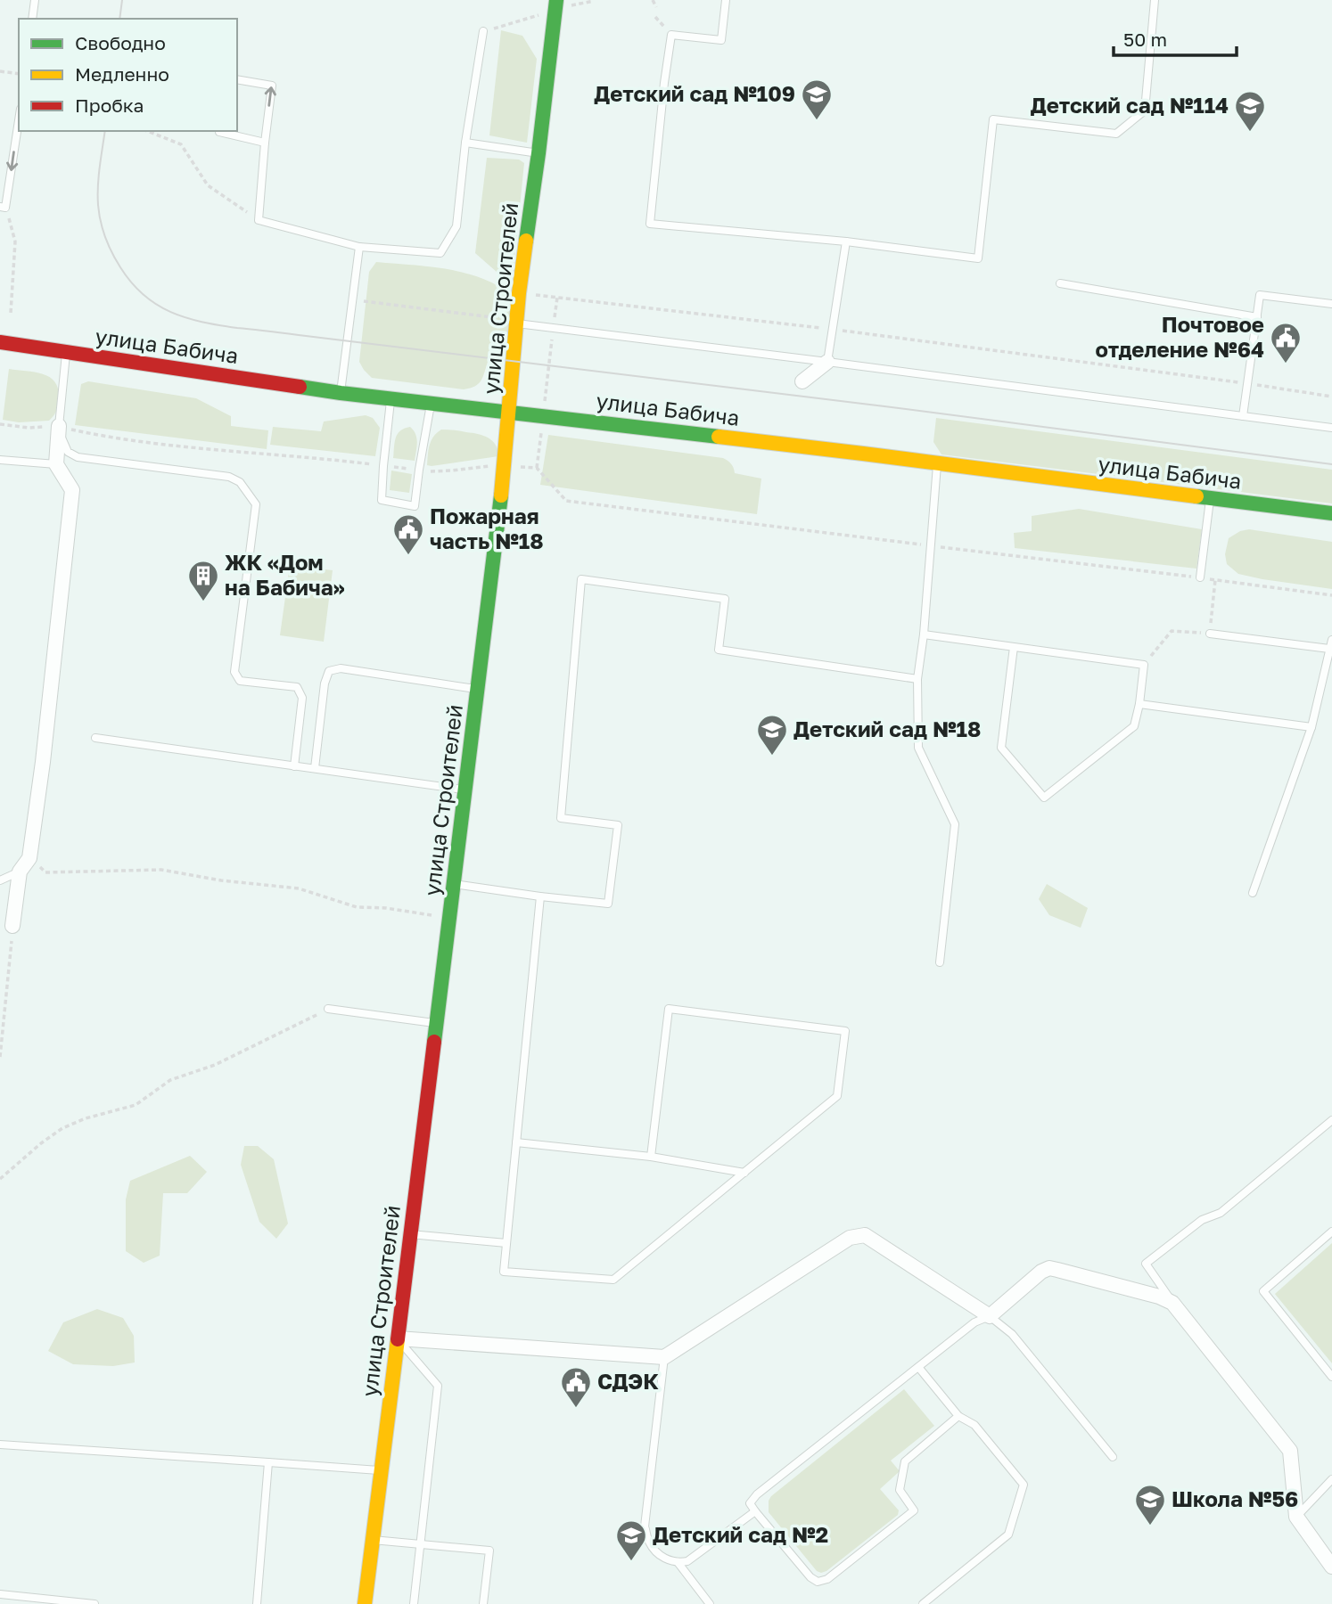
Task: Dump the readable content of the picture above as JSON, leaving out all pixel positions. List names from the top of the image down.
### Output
{
  "streets": {
    "street": ["улица Строителей", "улица Бабича"]
  },
  "crossings": [
    ["улица Строителей", "улица Бабича"]
  ],
  "places": {
    "school or university": [
      "Детский сад №109",
      "Детский сад №114",
      "Детский сад №18",
      "Школа №56",
      "Детский сад №2"
    ],
    "public building": ["Почтовое отделение №64", "Пожарная часть №18", "СДЭК"],
    "building": ["ЖК «Дом на Бабича»"]
  },
  "legend": ["Свободно", "Медленно", "Пробка"],
  "scale_bar": "50 m"
}
